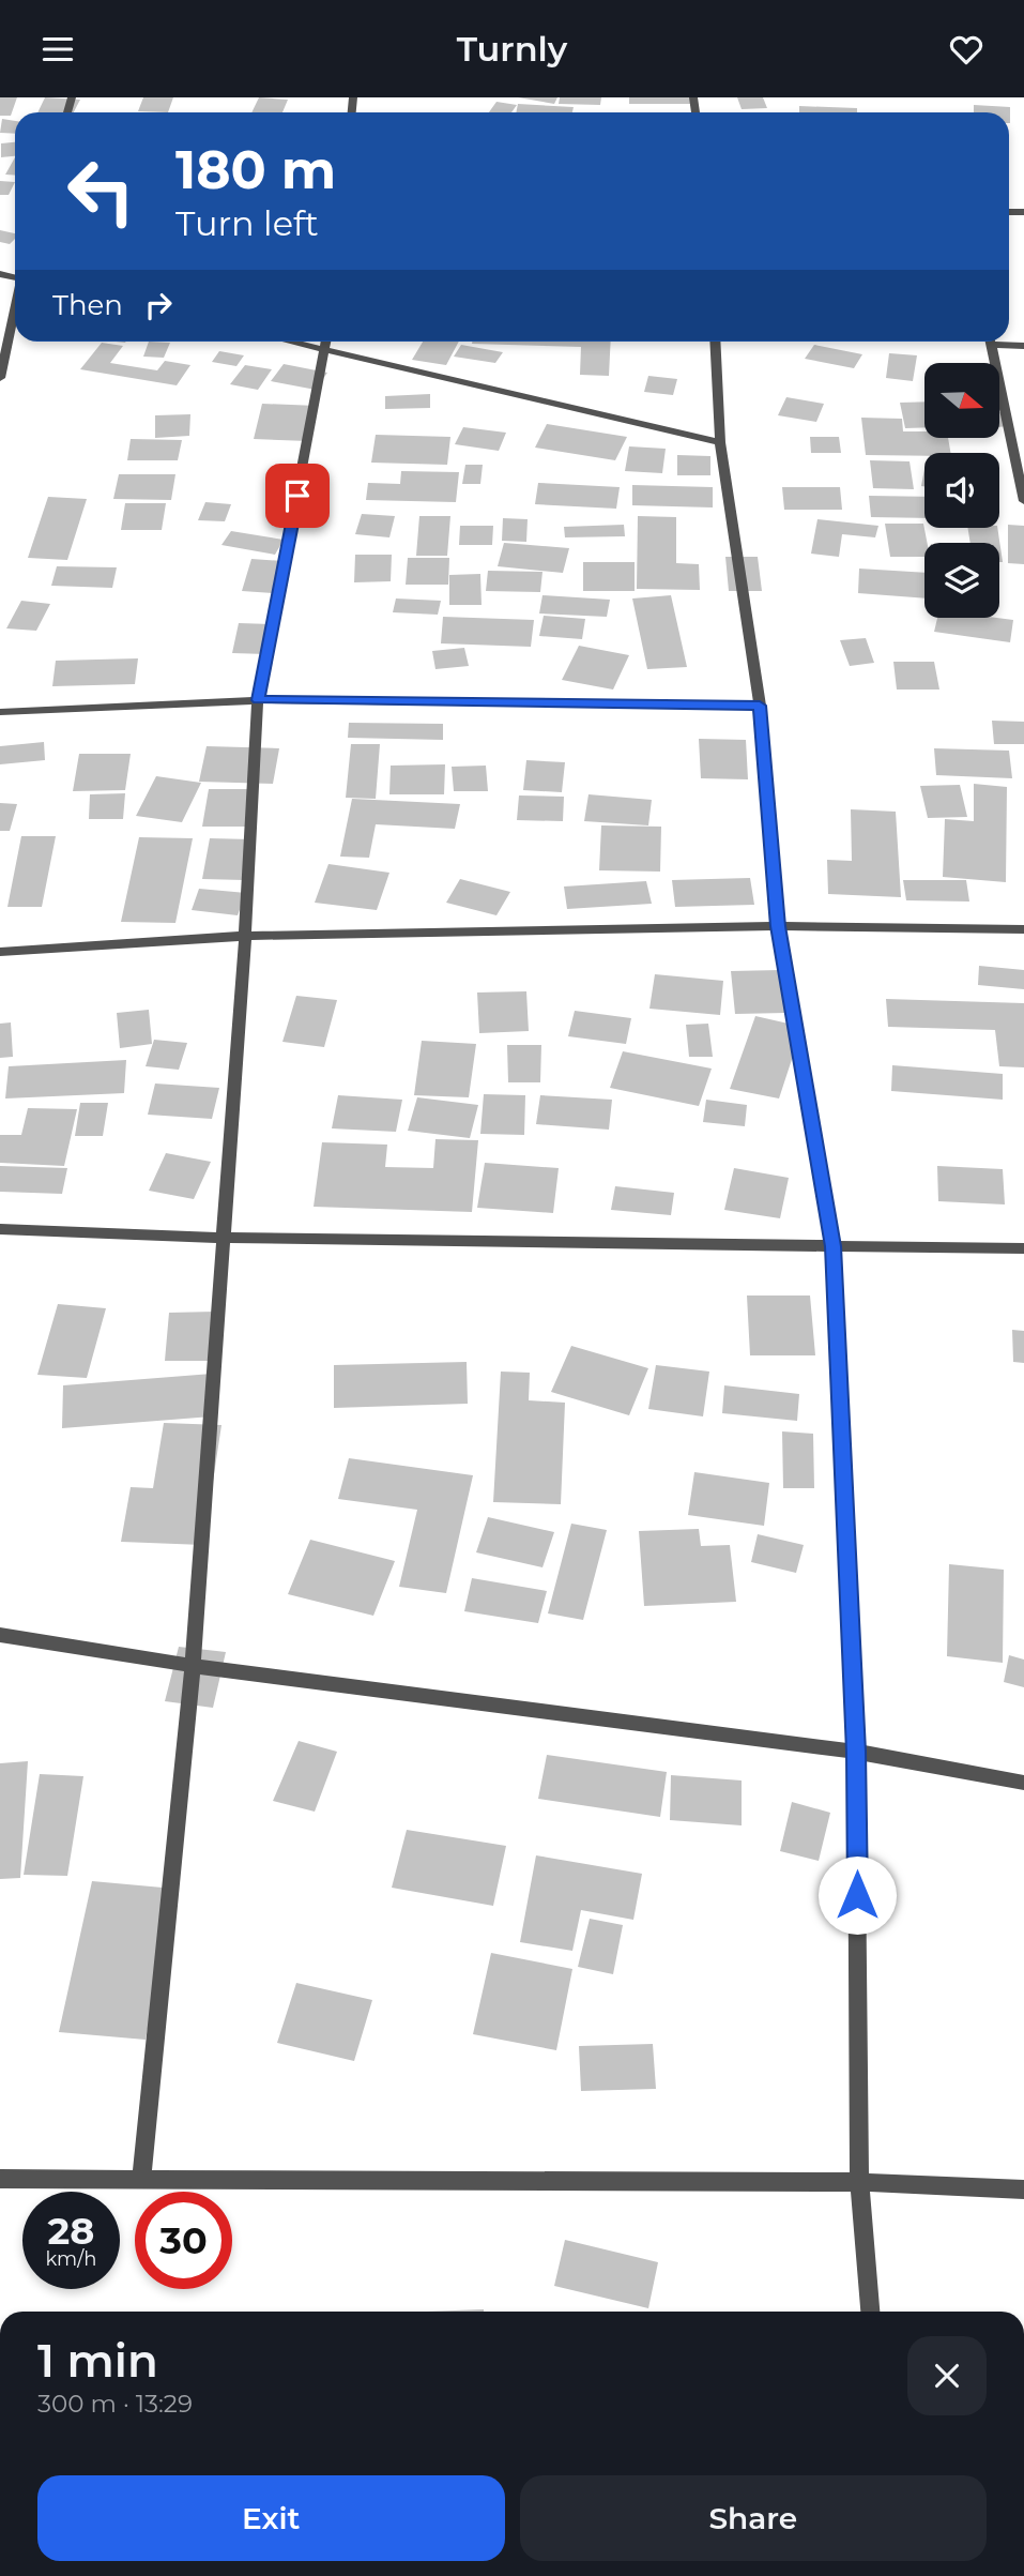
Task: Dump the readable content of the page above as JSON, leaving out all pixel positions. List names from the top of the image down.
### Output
{
  "north": "right",
  "page": {
    "header": "Turnly",
    "turn": ["180 m", "Turn left"],
    "then": "Then",
    "speed": "28 km/h",
    "limit": "30",
    "heading": ["1 min", "300 m · 13:29"],
    "buttons": ["Exit", "Share"]
  }
}
